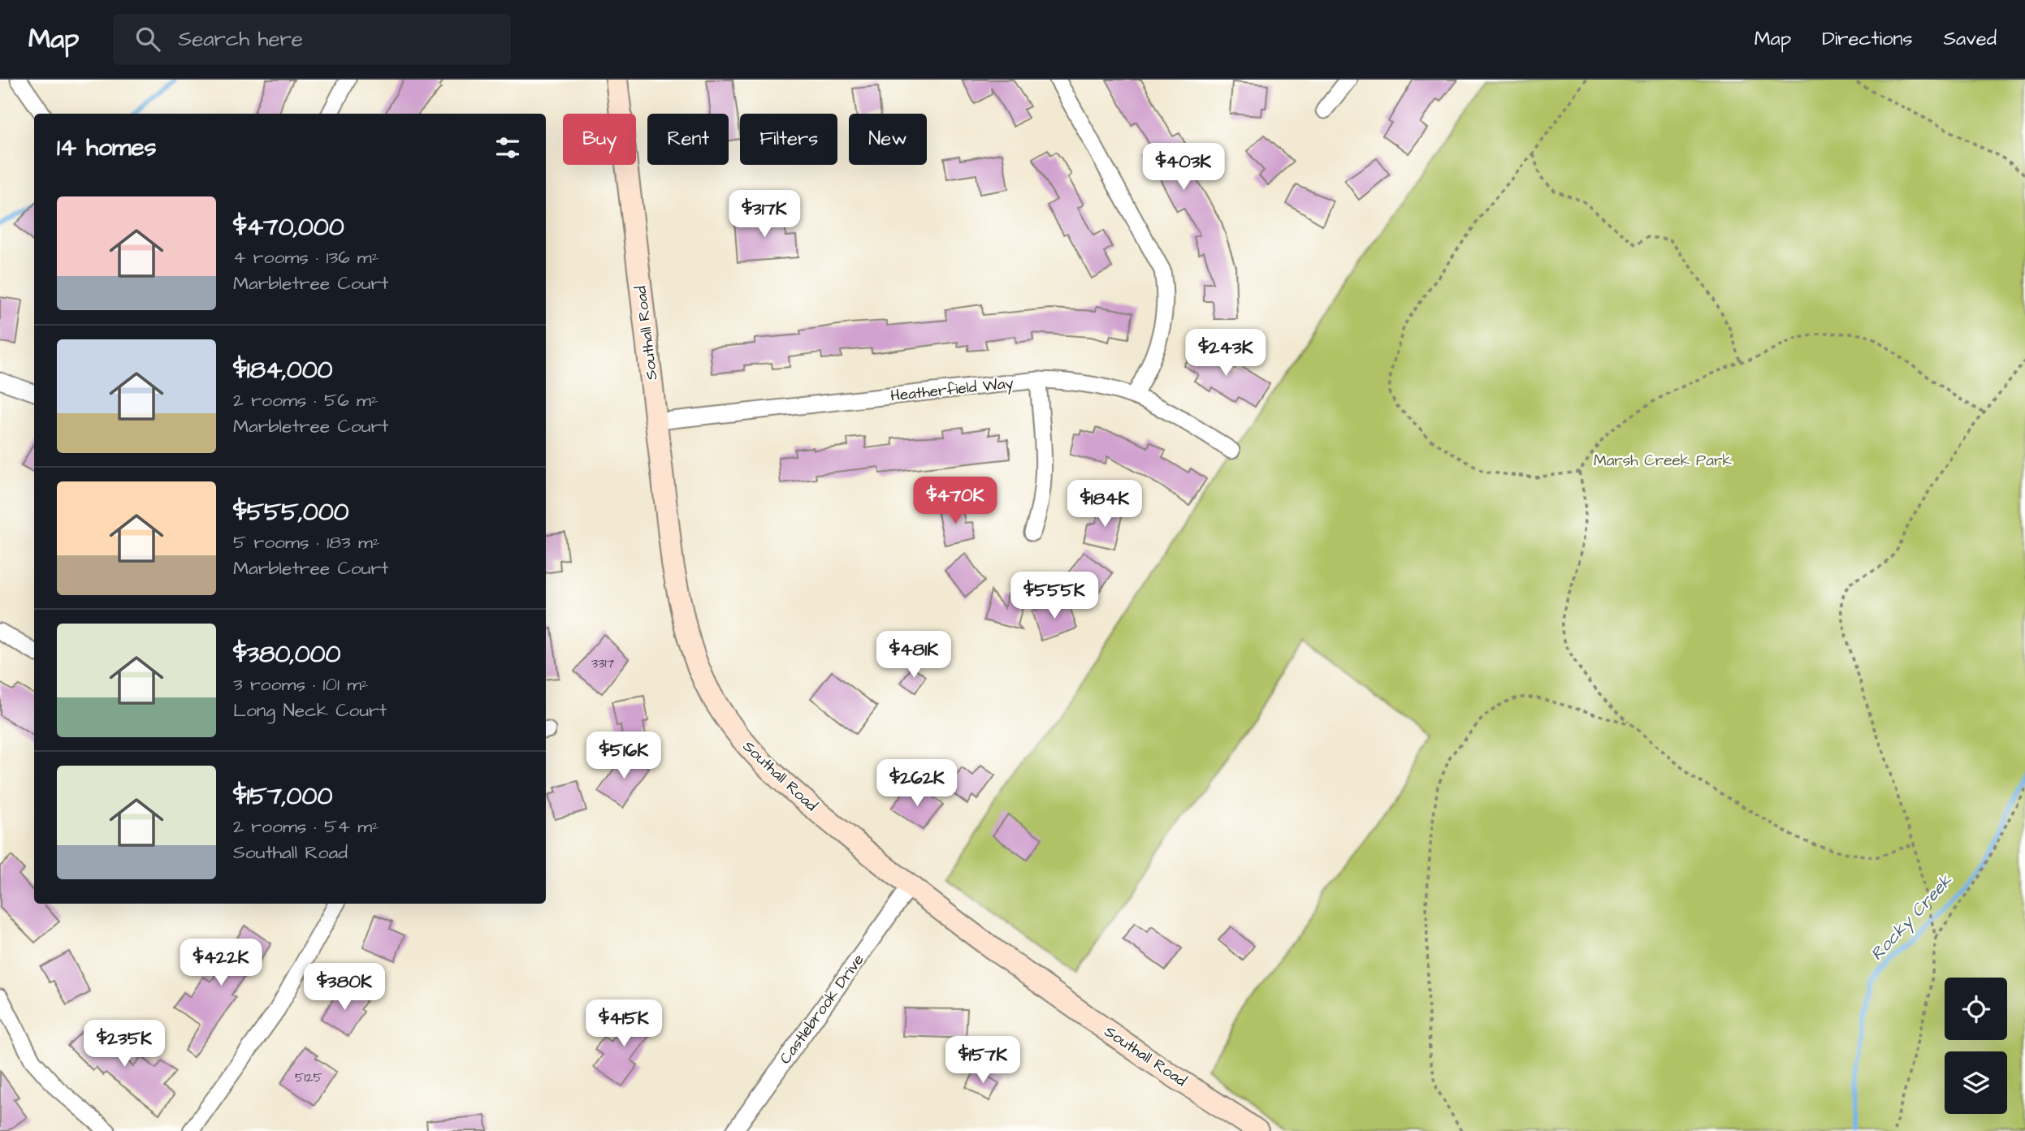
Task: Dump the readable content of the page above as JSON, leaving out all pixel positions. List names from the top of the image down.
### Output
{
  "streets": {
    "street": ["Southall Road", "Heatherfield Way", "Castlebrook Drive"]
  },
  "crossings": [
    ["Southall Road", "Heatherfield Way"],
    ["Southall Road", "Castlebrook Drive"]
  ],
  "water": ["Rocky Creek"],
  "parks": ["Marsh Creek Park"],
  "house_numbers": ["3317", "5125"],
  "page": {
    "header": "Map",
    "search": "Search here",
    "nav": ["Map", "Directions", "Saved"],
    "chip": [
      "Buy",
      "Rent",
      "Filters",
      "New"
    ],
    "heading": "14 homes",
    "price": [
      "$403K",
      "$317K",
      "$243K",
      "$470K",
      "$184K",
      "$555K",
      "$481K",
      "$516K",
      "$262K",
      "$422K",
      "$380K",
      "$415K",
      "$235K",
      "$157K"
    ],
    "list": [
      {
        "name": "$470,000",
        "note": "4 rooms · 136 m² · Marbletree Court"
      },
      {
        "name": "$184,000",
        "note": "2 rooms · 56 m² · Marbletree Court"
      },
      {
        "name": "$555,000",
        "note": "5 rooms · 183 m² · Marbletree Court"
      },
      {
        "name": "$380,000",
        "note": "3 rooms · 101 m² · Long Neck Court"
      },
      {
        "name": "$157,000",
        "note": "2 rooms · 54 m² · Southall Road"
      }
    ]
  }
}
